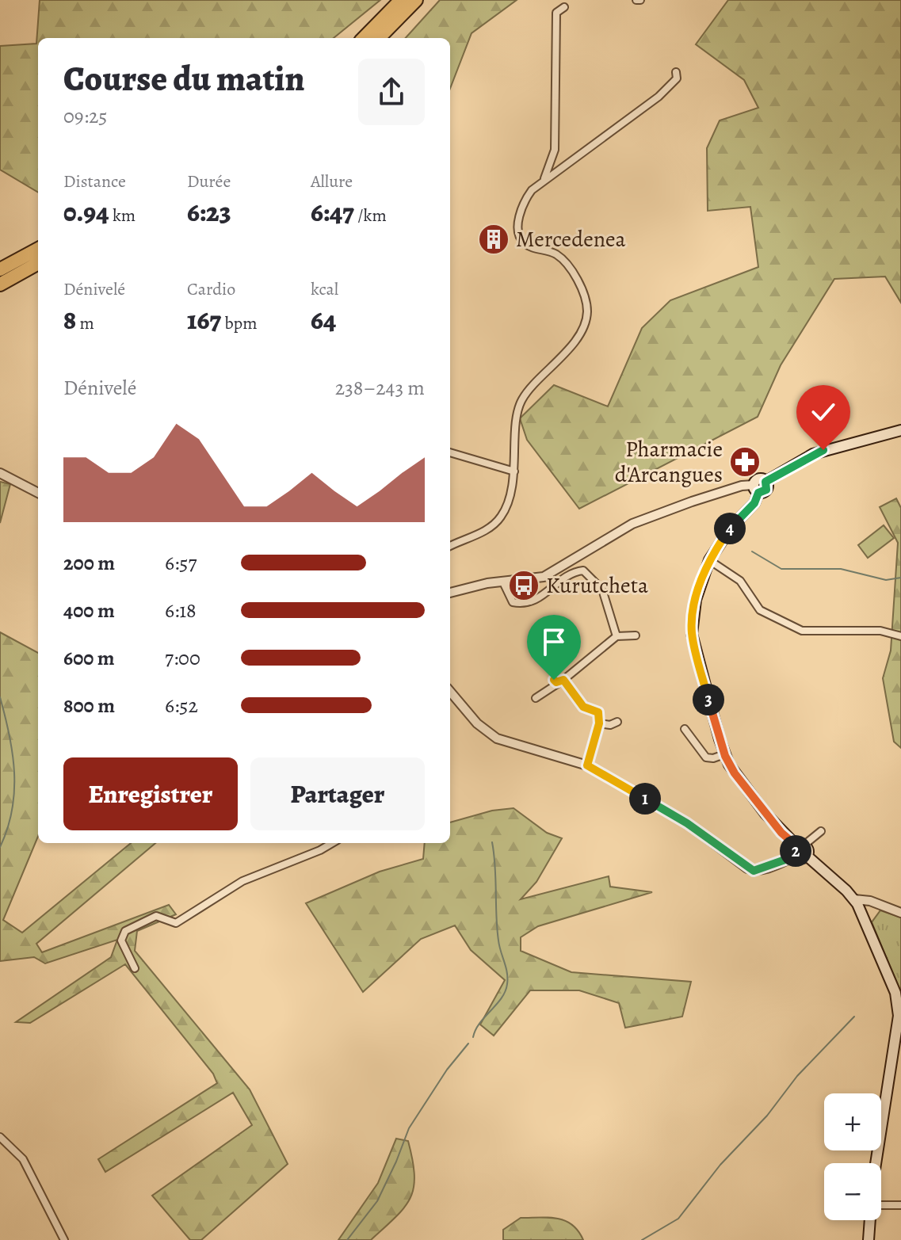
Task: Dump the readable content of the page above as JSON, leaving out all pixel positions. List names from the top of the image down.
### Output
{
  "places": {
    "building": ["Mercedenea"],
    "pharmacy": ["Pharmacie d'Arcangues"],
    "bus stop": ["Kurutcheta"]
  },
  "page": {
    "heading": ["Course du matin", "09:25"],
    "stats": [
      ["Distance", "0.94 km"],
      ["Durée", "6:23"],
      ["Allure", "6:47 /km"],
      ["Dénivelé", "8 m"],
      ["Cardio", "167 bpm"],
      ["kcal", "64"]
    ],
    "chart": ["Dénivelé", "238–243 m"],
    "pins": [
      "4",
      "3",
      "1",
      "2"
    ],
    "list": [
      {
        "name": "200 m",
        "note": "6:57"
      },
      {
        "name": "400 m",
        "note": "6:18"
      },
      {
        "name": "600 m",
        "note": "7:00"
      },
      {
        "name": "800 m",
        "note": "6:52"
      }
    ],
    "buttons": ["Enregistrer", "Partager"],
    "map_buttons": ["+", "−"]
  }
}
